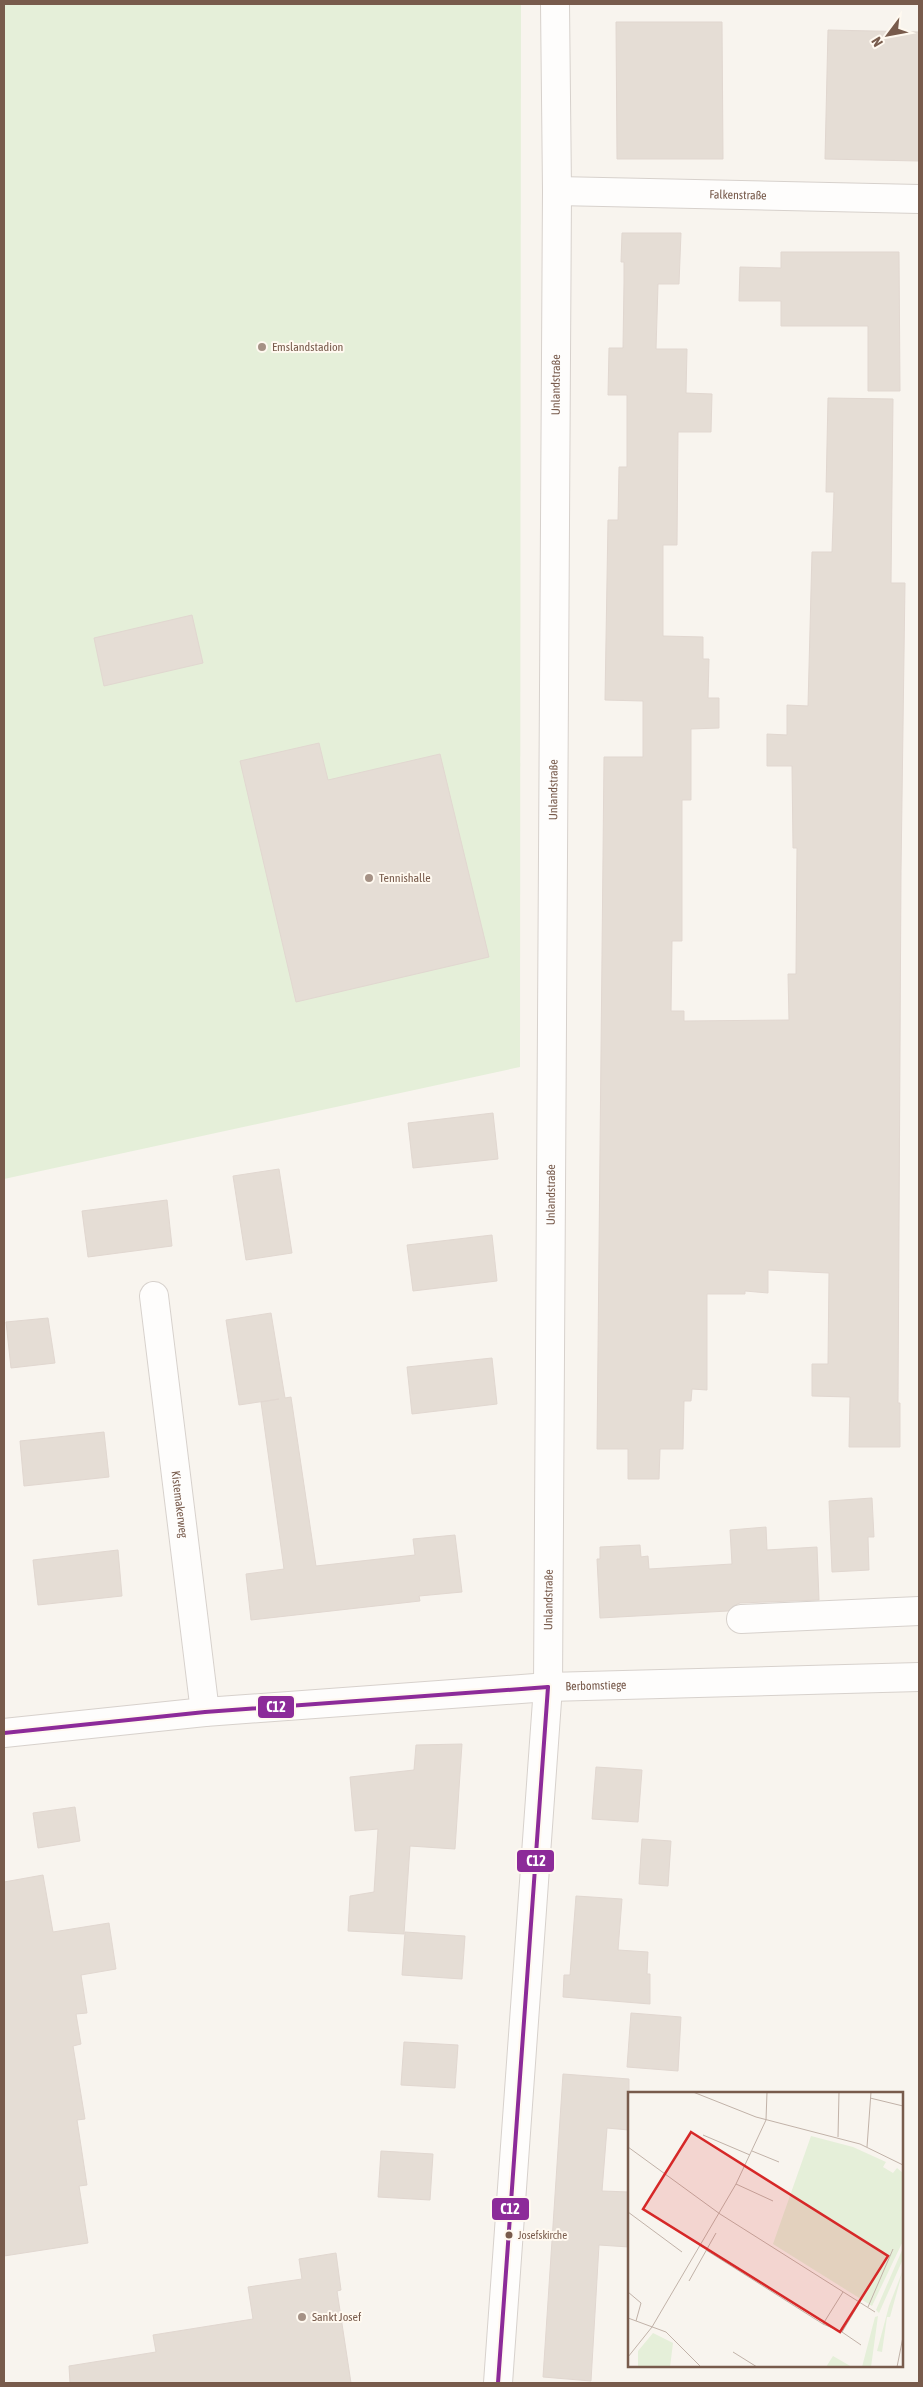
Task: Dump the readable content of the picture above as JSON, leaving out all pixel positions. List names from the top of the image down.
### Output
{
  "streets": {
    "street": [
      "Falkenstraße",
      "Unlandstraße",
      "Kistemakerweg",
      "Berbomstiege"
    ]
  },
  "crossings": [
    ["Falkenstraße", "Unlandstraße"],
    ["Unlandstraße", "Berbomstiege"],
    ["Kistemakerweg", "Berbomstiege"]
  ],
  "places": [
    "Emslandstadion",
    "Tennishalle",
    "Josefskirche",
    "Sankt Josef"
  ],
  "lines": ["transit line C12"],
  "north": "bottom left"
}
